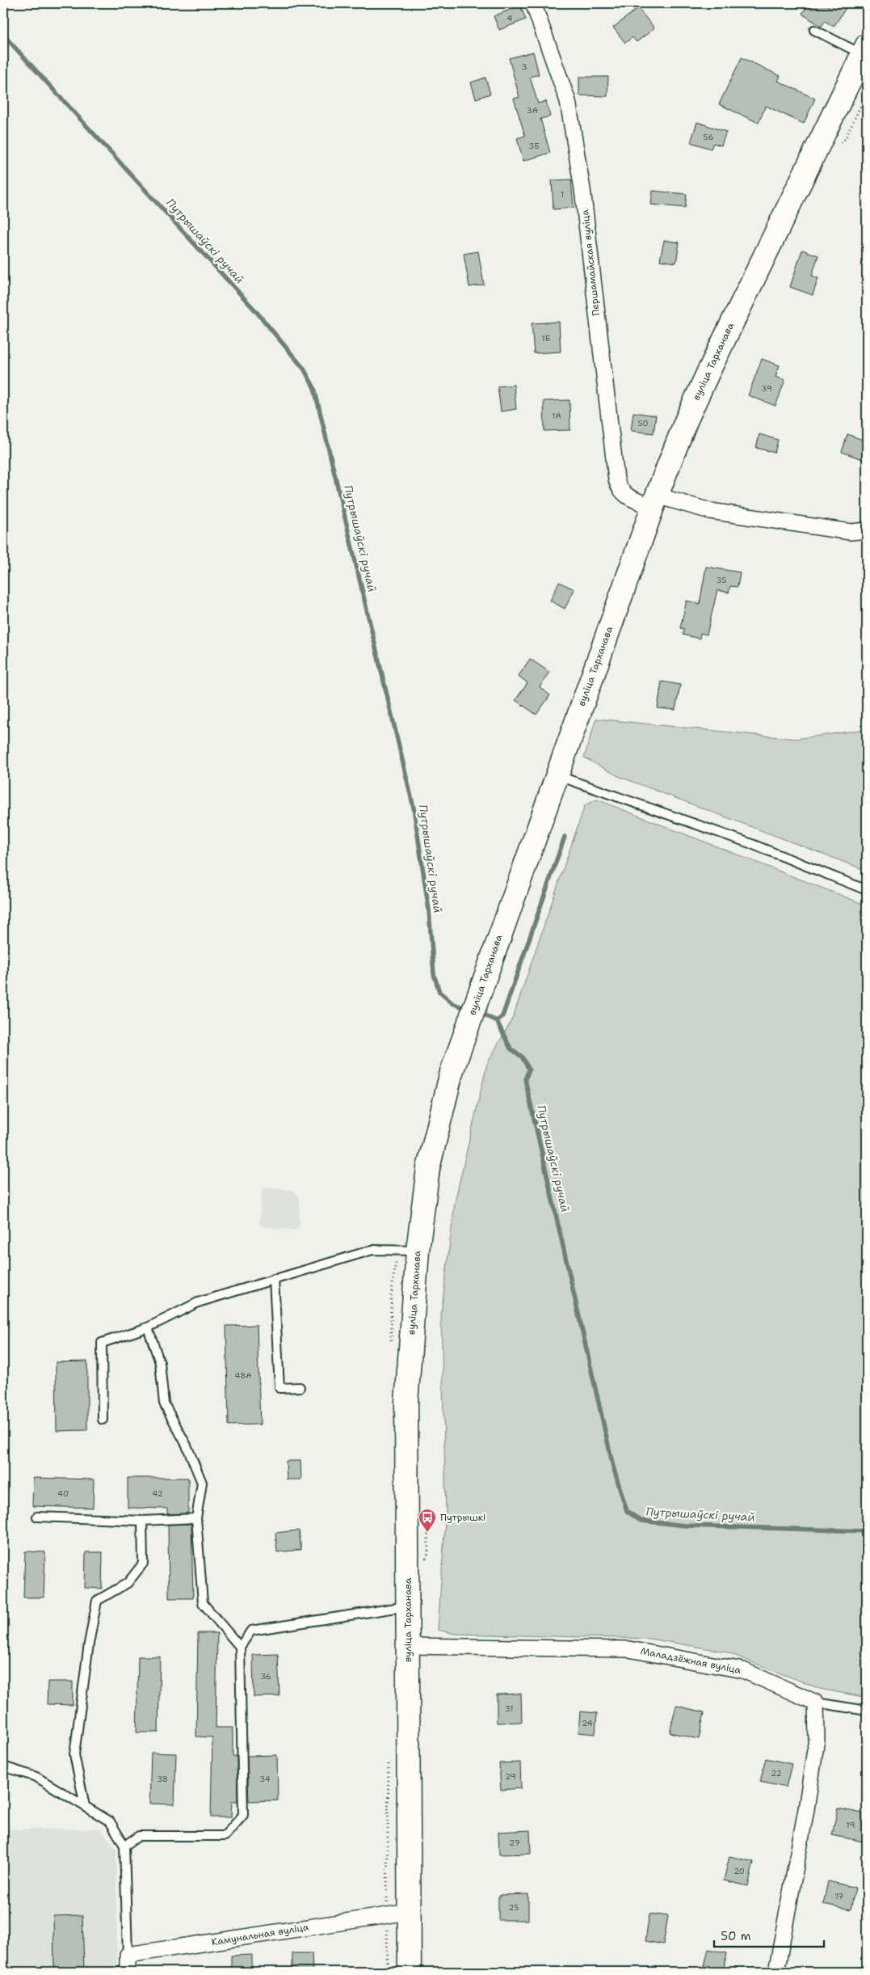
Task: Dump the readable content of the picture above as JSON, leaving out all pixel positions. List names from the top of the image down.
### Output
{
  "streets": {
    "main road": ["вуліца Тарханава"],
    "street": ["Першамайская вуліца", "Маладзёжная вуліца", "Камунальная вуліца"]
  },
  "crossings": [
    ["Першамайская вуліца", "вуліца Тарханава"],
    ["вуліца Тарханава", "Маладзёжная вуліца"],
    ["вуліца Тарханава", "Камунальная вуліца"]
  ],
  "water": ["Путрышаўскі ручай"],
  "places": {
    "bus stop": ["Путрышкі"]
  },
  "house_numbers": [
    "4",
    "3",
    "3А",
    "56",
    "3Б",
    "1",
    "1Б",
    "39",
    "1А",
    "50",
    "35",
    "48А",
    "40",
    "42",
    "36",
    "31",
    "24",
    "22",
    "29",
    "38",
    "34",
    "19",
    "27",
    "20",
    "17",
    "25"
  ],
  "scale_bar": "50 m"
}
